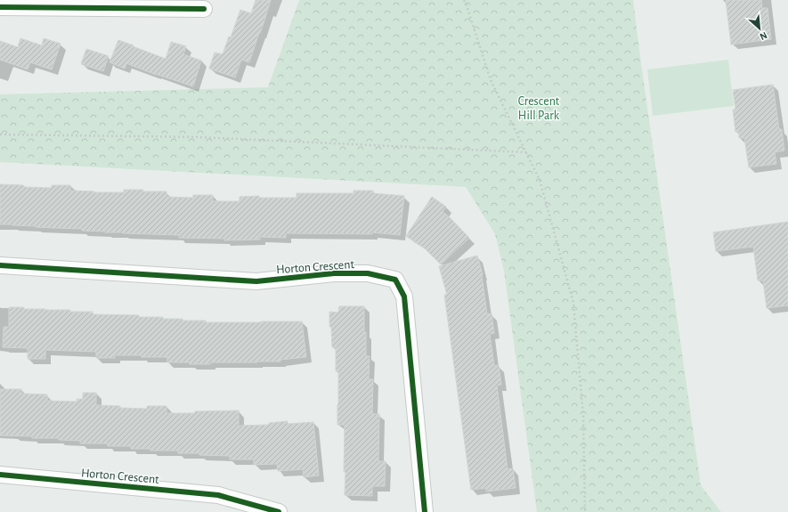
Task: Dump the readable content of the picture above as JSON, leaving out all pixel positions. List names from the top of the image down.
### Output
{
  "streets": {
    "street": ["Horton Crescent"]
  },
  "parks": ["Crescent Hill Park"],
  "north": "bottom right"
}
